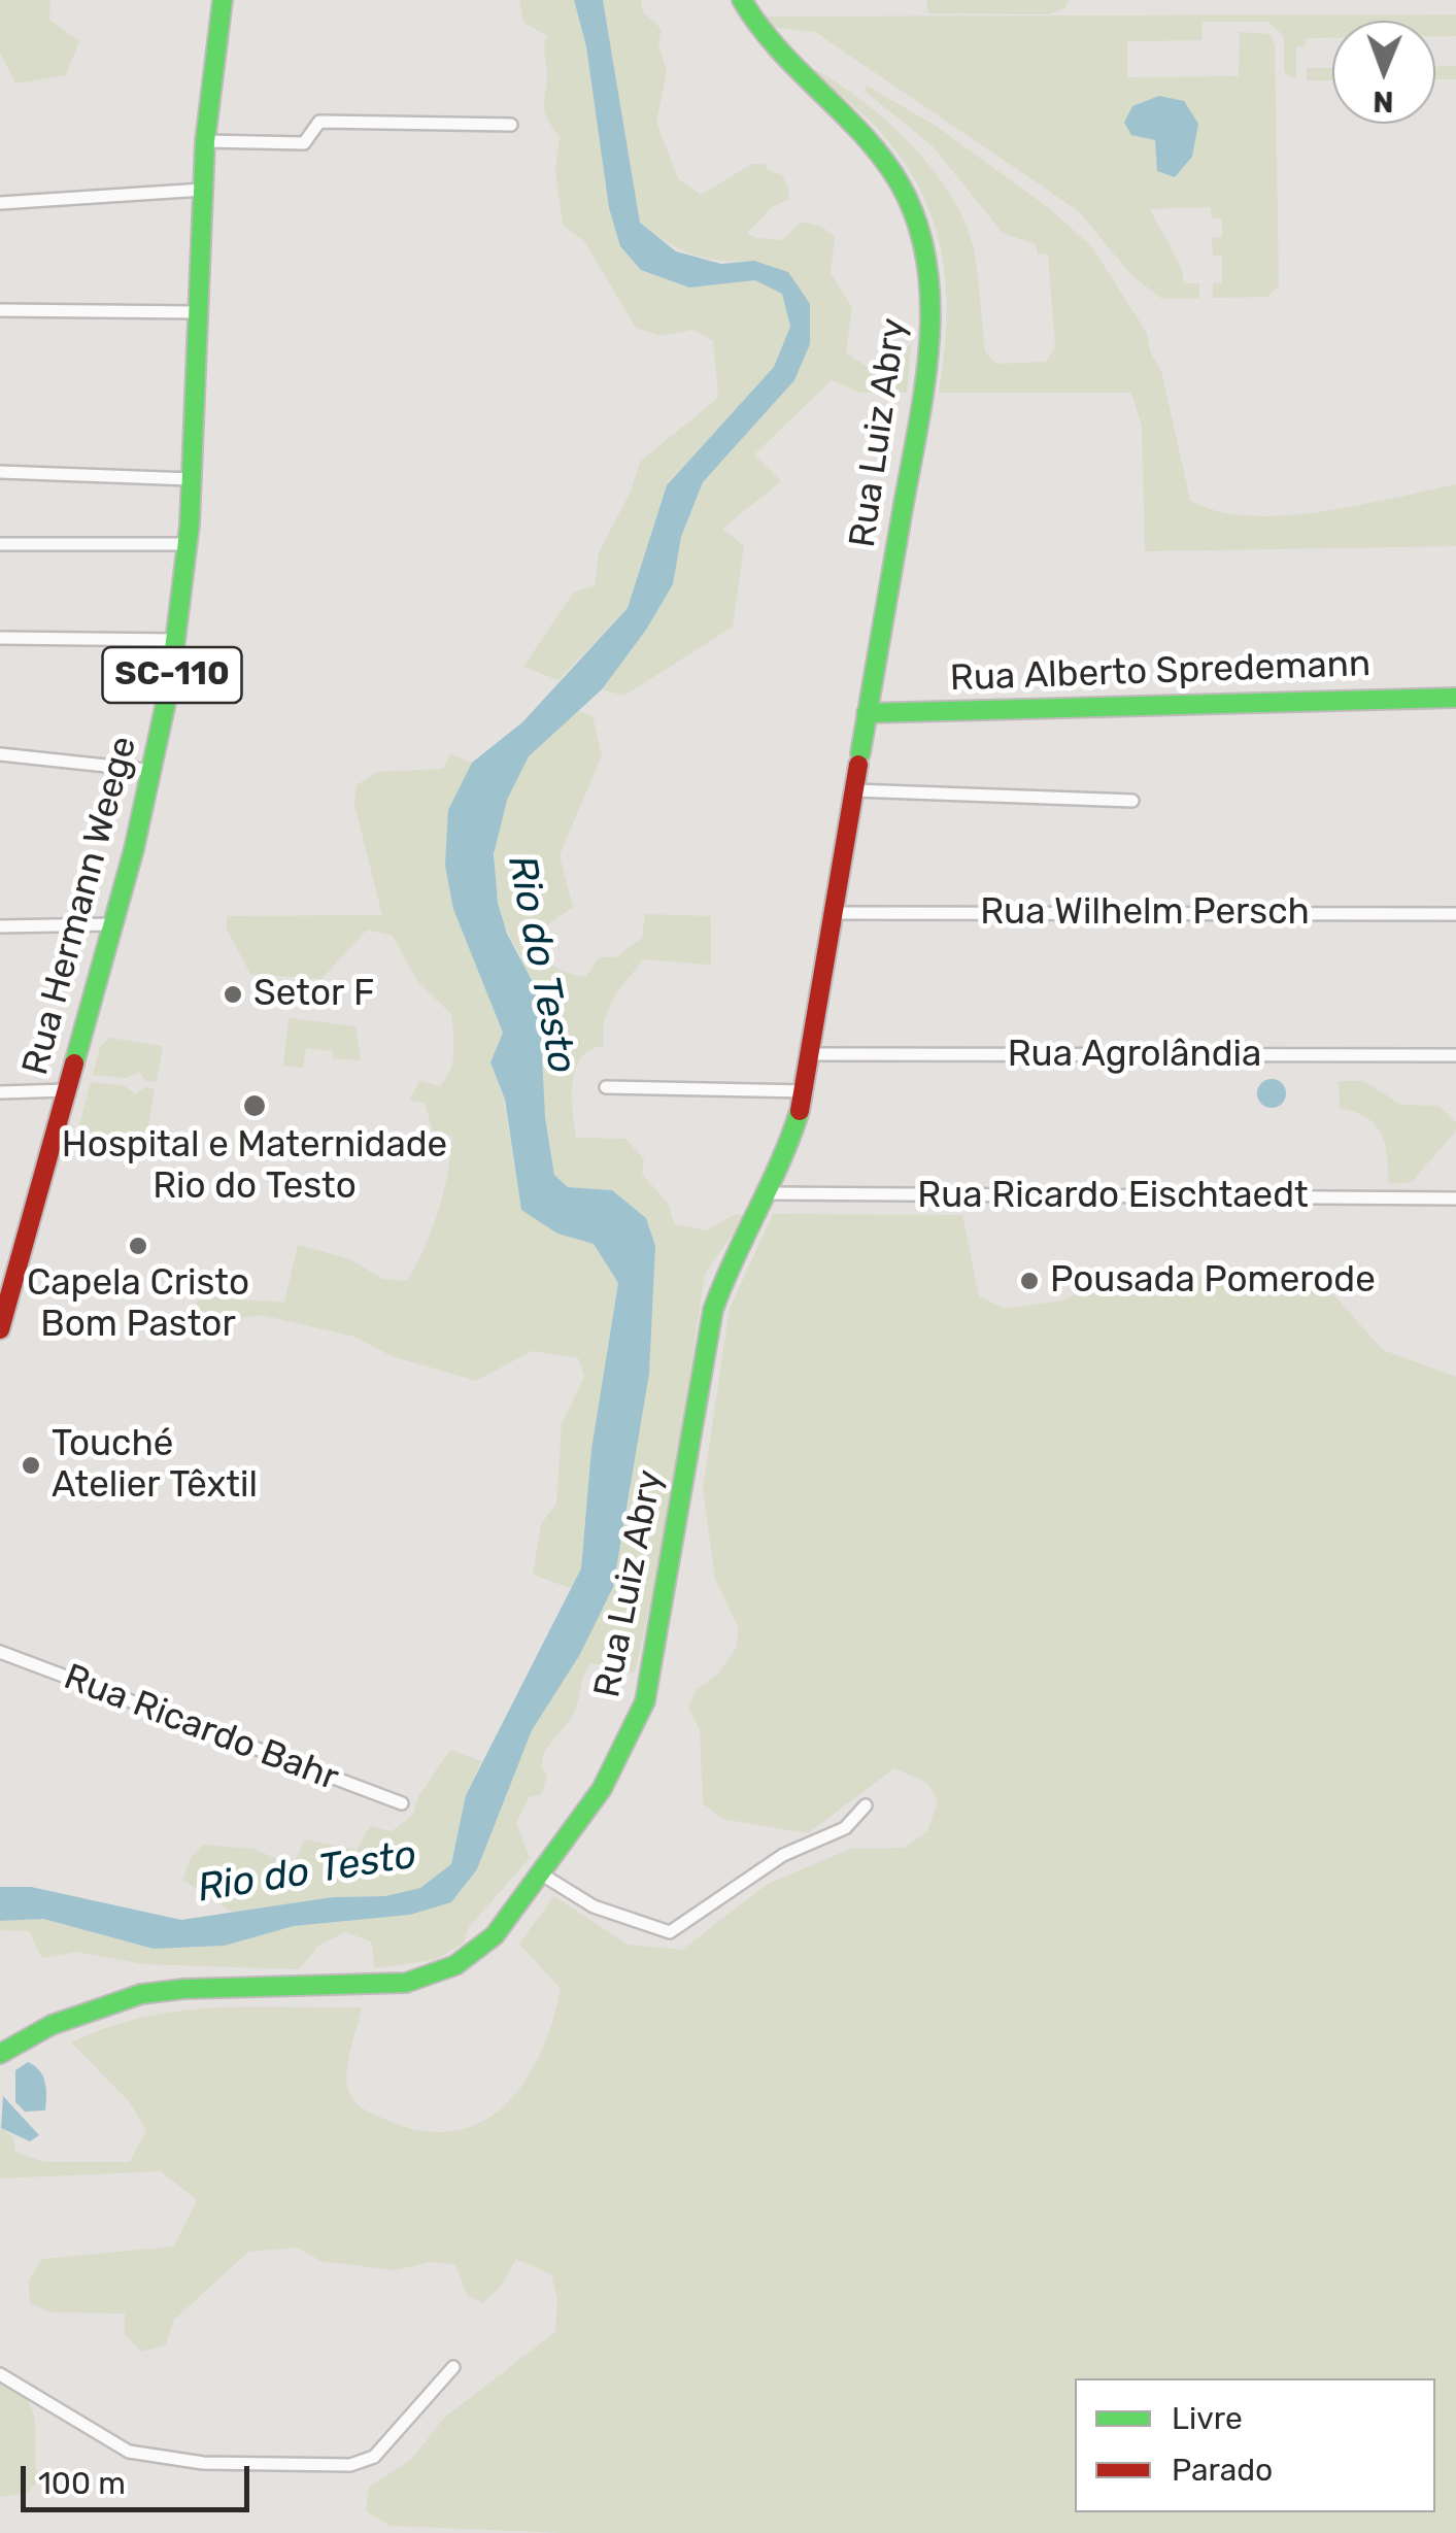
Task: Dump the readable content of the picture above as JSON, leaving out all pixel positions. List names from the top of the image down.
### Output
{
  "streets": {
    "street": [
      "Rua Luiz Abry",
      "Rua Alberto Spredemann",
      "SC-110",
      "Rua Hermann Weege",
      "Rua Wilhelm Persch",
      "Rua Agrolândia",
      "Rua Ricardo Eischtaedt",
      "Rua Ricardo Bahr"
    ]
  },
  "crossings": [
    ["Rua Luiz Abry", "Rua Alberto Spredemann"],
    ["Rua Luiz Abry", "Rua Wilhelm Persch"],
    ["Rua Luiz Abry", "Rua Agrolândia"],
    ["Rua Luiz Abry", "Rua Ricardo Eischtaedt"]
  ],
  "water": ["Rio do Testo"],
  "places": [
    "Setor F",
    "Hospital e Maternidade Rio do Testo",
    "Capela Cristo Bom Pastor",
    "Pousada Pomerode",
    "Touché Atelier Têxtil"
  ],
  "legend": ["Livre", "Parado"],
  "scale_bar": "100 m",
  "north": "bottom"
}
